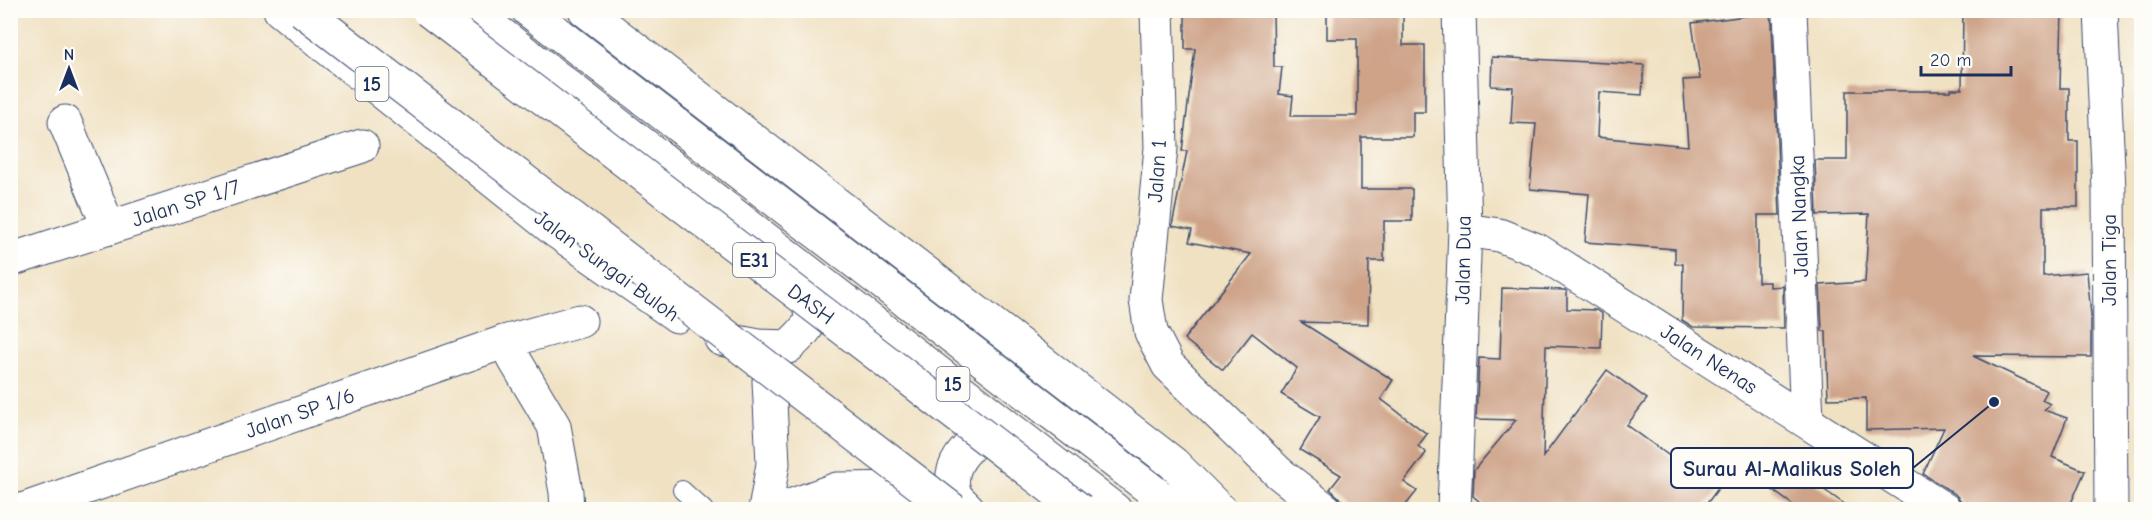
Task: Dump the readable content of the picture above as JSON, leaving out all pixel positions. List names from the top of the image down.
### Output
{
  "streets": {
    "main road": [
      "15",
      "Jalan 1",
      "Jalan SP 1/7",
      "Jalan Nangka",
      "E31",
      "Jalan Dua",
      "Jalan Tiga",
      "Jalan Sungai Buloh",
      "DASH",
      "Jalan Nenas",
      "Jalan SP 1/6"
    ]
  },
  "crossings": [
    ["Jalan Nangka", "Jalan Nenas"],
    ["Jalan Dua", "Jalan Nenas"]
  ],
  "places": ["Surau Al-Malikus Soleh"],
  "scale_bar": "20 m",
  "north": "top"
}
